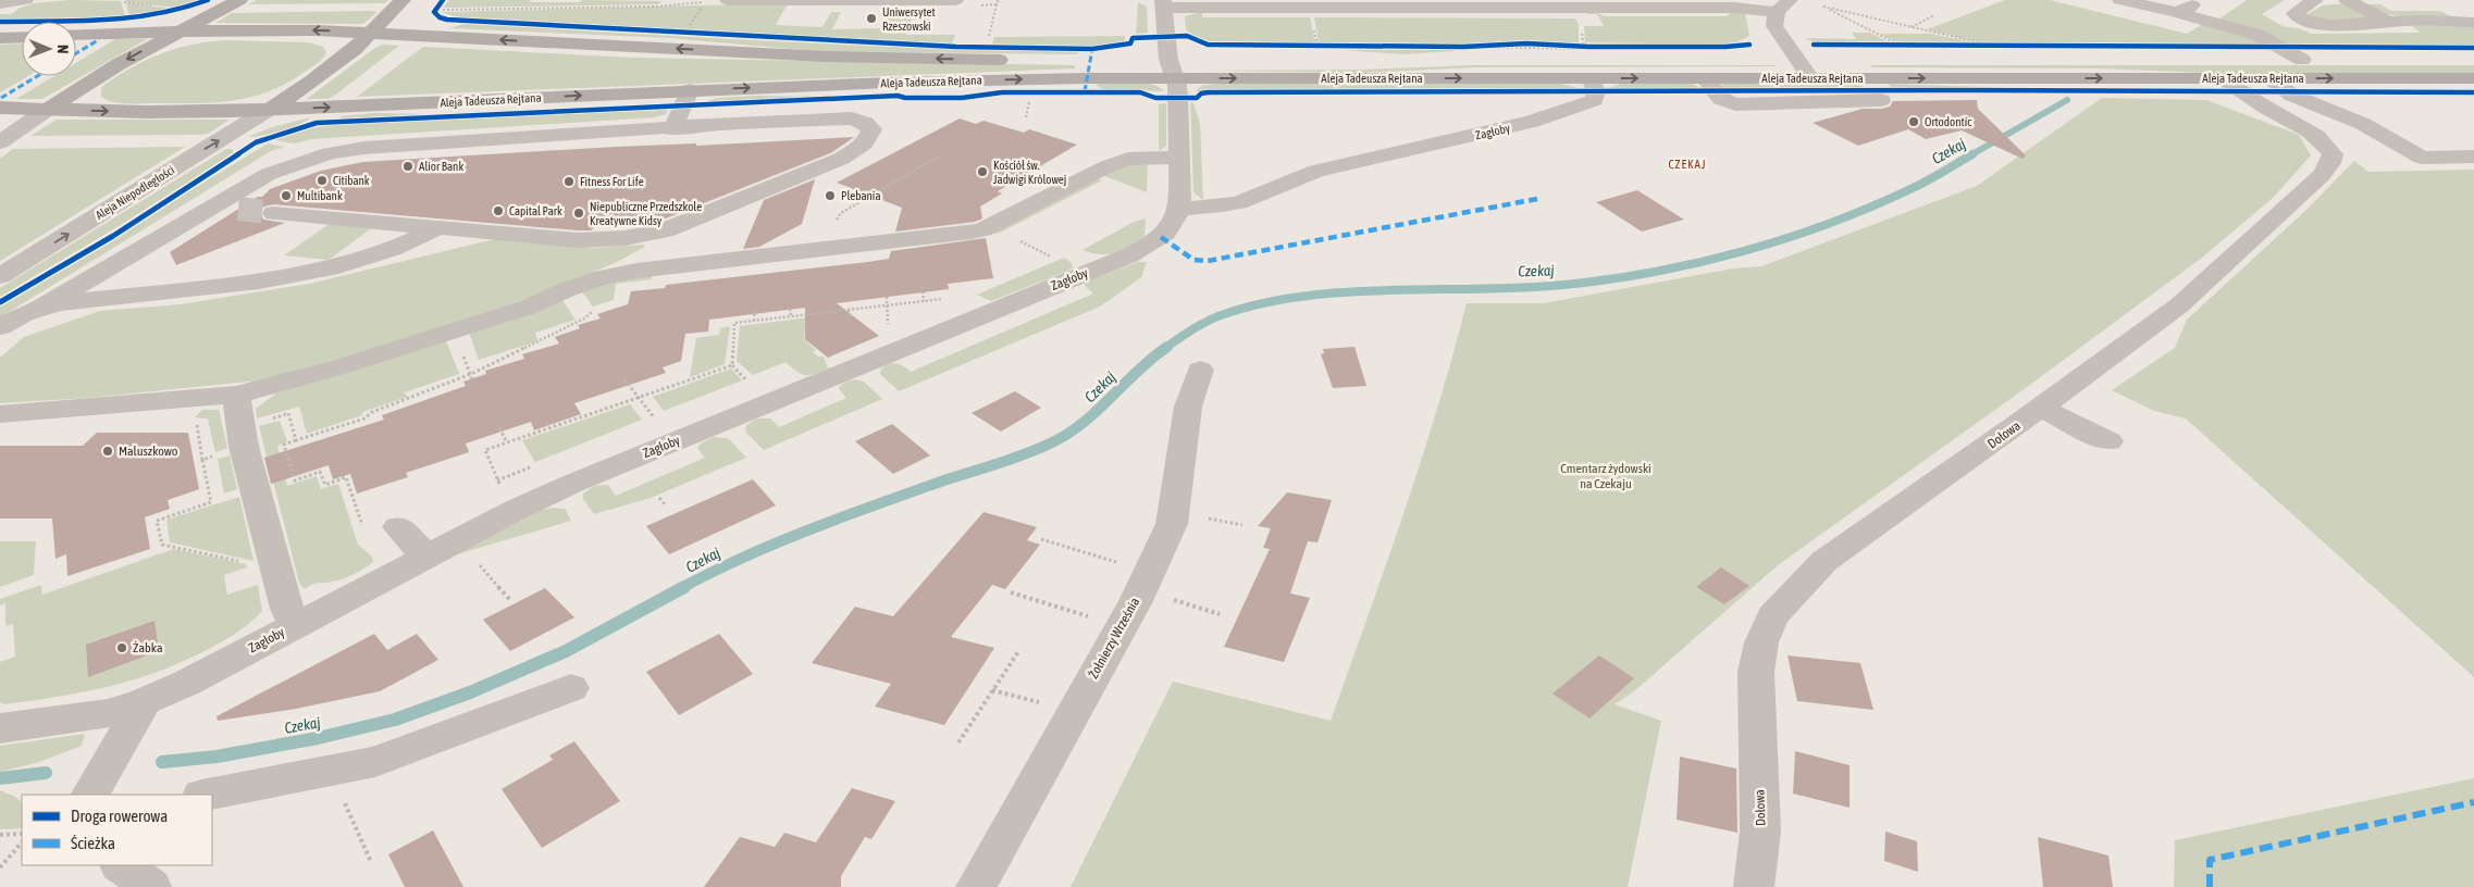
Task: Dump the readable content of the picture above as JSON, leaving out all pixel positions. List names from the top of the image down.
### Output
{
  "streets": {
    "main road": ["Aleja Tadeusza Rejtana"],
    "street": [
      "Zagłoby",
      "Aleja Niepodległości",
      "Dołowa",
      "Żołnierzy Września"
    ]
  },
  "crossings": [
    ["Aleja Tadeusza Rejtana", "Zagłoby"],
    ["Aleja Tadeusza Rejtana", "Aleja Niepodległości"],
    ["Aleja Tadeusza Rejtana", "Dołowa"]
  ],
  "districts": ["CZEKAJ"],
  "water": ["Czekaj"],
  "parks": ["Cmentarz żydowski na Czekaju"],
  "places": [
    "Uniwersytet Rzeszowski",
    "Ortodontic",
    "Alior Bank",
    "Kościół św. Jadwigi Królowej",
    "Citibank",
    "Fitness For Life",
    "Multibank",
    "Plebania",
    "Capital Park",
    "Niepubliczne Przedszkole Kreatywne Kidsy",
    "Maluszkowo",
    "Żabka"
  ],
  "legend": ["Droga rowerowa", "Ścieżka"],
  "north": "right"
}
